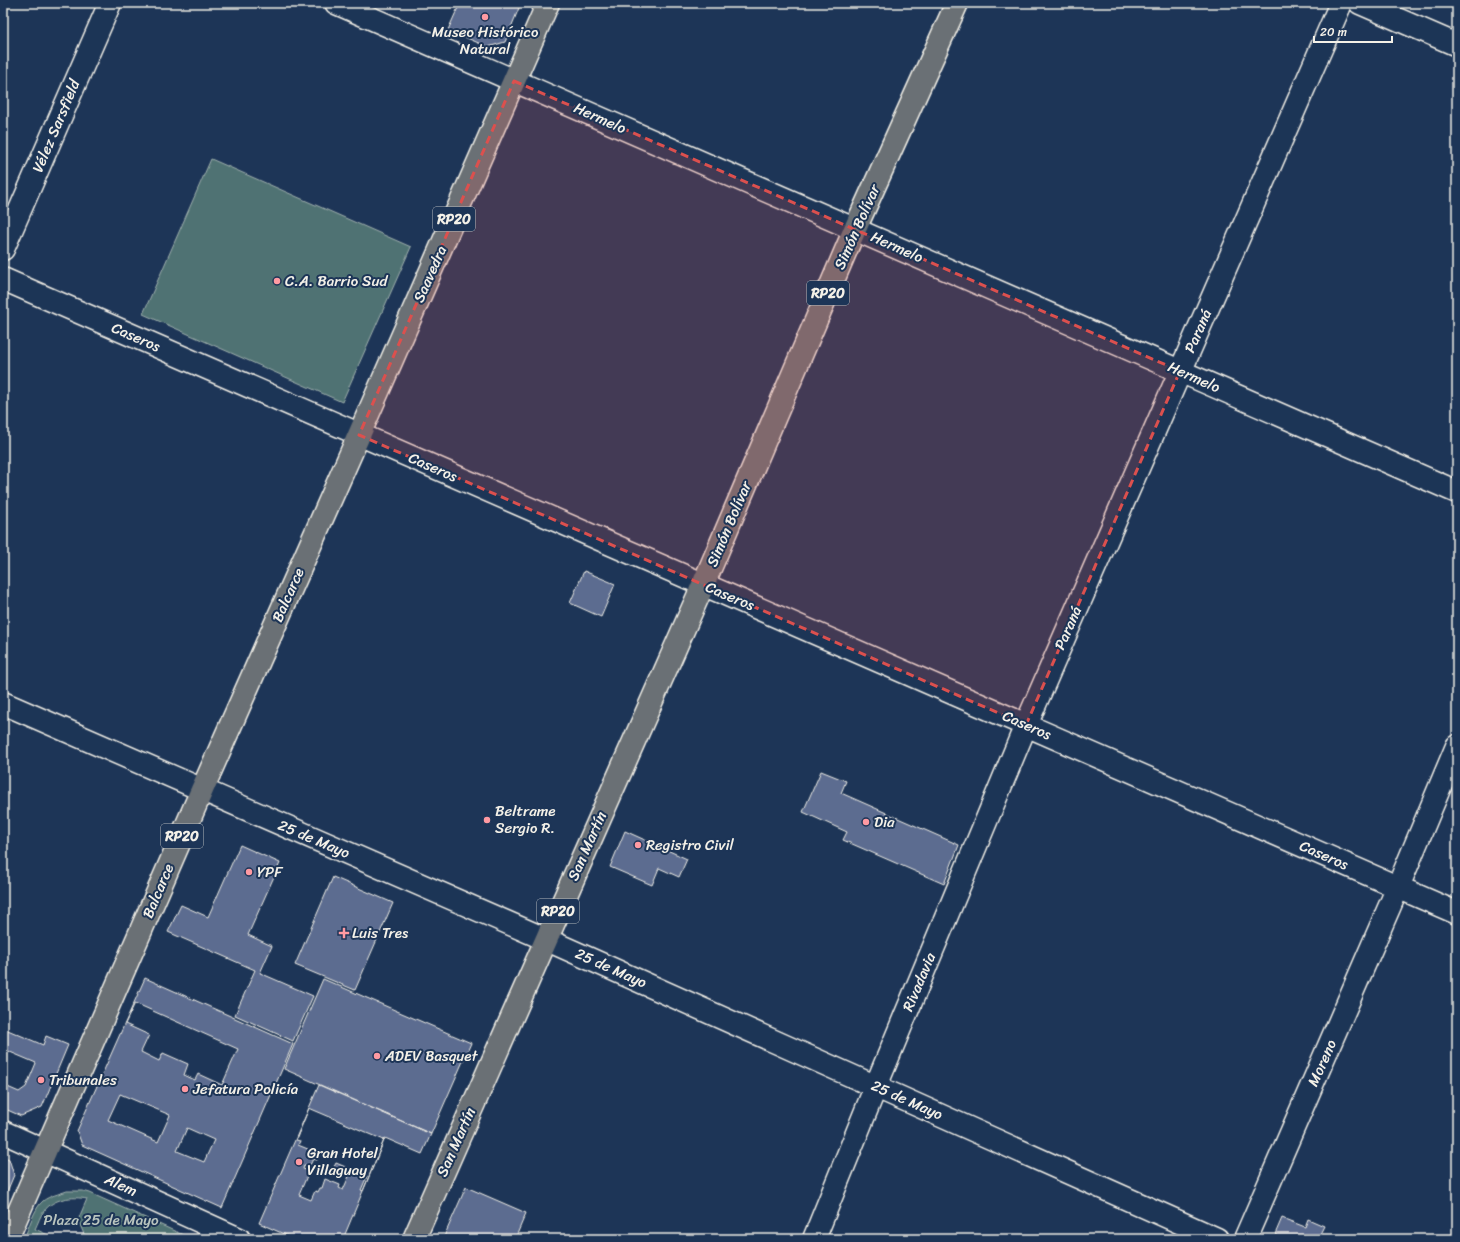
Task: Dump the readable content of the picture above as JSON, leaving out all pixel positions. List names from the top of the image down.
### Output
{
  "streets": {
    "main road": [
      "RP20",
      "Simón Bolívar",
      "Saavedra",
      "Balcarce",
      "San Martín"
    ],
    "street": [
      "Hermelo",
      "Vélez Sarsfield",
      "Paraná",
      "Caseros",
      "25 de Mayo",
      "Rivadavia",
      "Moreno",
      "Alem"
    ]
  },
  "crossings": [
    ["Hermelo", "Simón Bolívar"],
    ["Hermelo", "Saavedra"],
    ["Hermelo", "Paraná"],
    ["Simón Bolívar", "Caseros"],
    ["Simón Bolívar", "San Martín"],
    ["Saavedra", "Caseros"],
    ["Saavedra", "Balcarce"],
    ["Paraná", "Caseros"],
    ["Paraná", "Rivadavia"],
    ["Caseros", "Balcarce"],
    ["Caseros", "San Martín"],
    ["Caseros", "Rivadavia"],
    ["Caseros", "Moreno"],
    ["Balcarce", "25 de Mayo"],
    ["Balcarce", "Alem"],
    ["25 de Mayo", "San Martín"],
    ["25 de Mayo", "Rivadavia"]
  ],
  "parks": ["Plaza 25 de Mayo"],
  "places": {
    "other": [
      "Museo Histórico Natural",
      "C.A. Barrio Sud",
      "Beltrame Sergio R.",
      "Dia",
      "Registro Civil",
      "YPF",
      "ADEV Basquet",
      "Tribunales",
      "Jefatura Policía",
      "Gran Hotel Villaguay"
    ],
    "health": ["Luis Tres"]
  },
  "scale_bar": "20 m"
}
